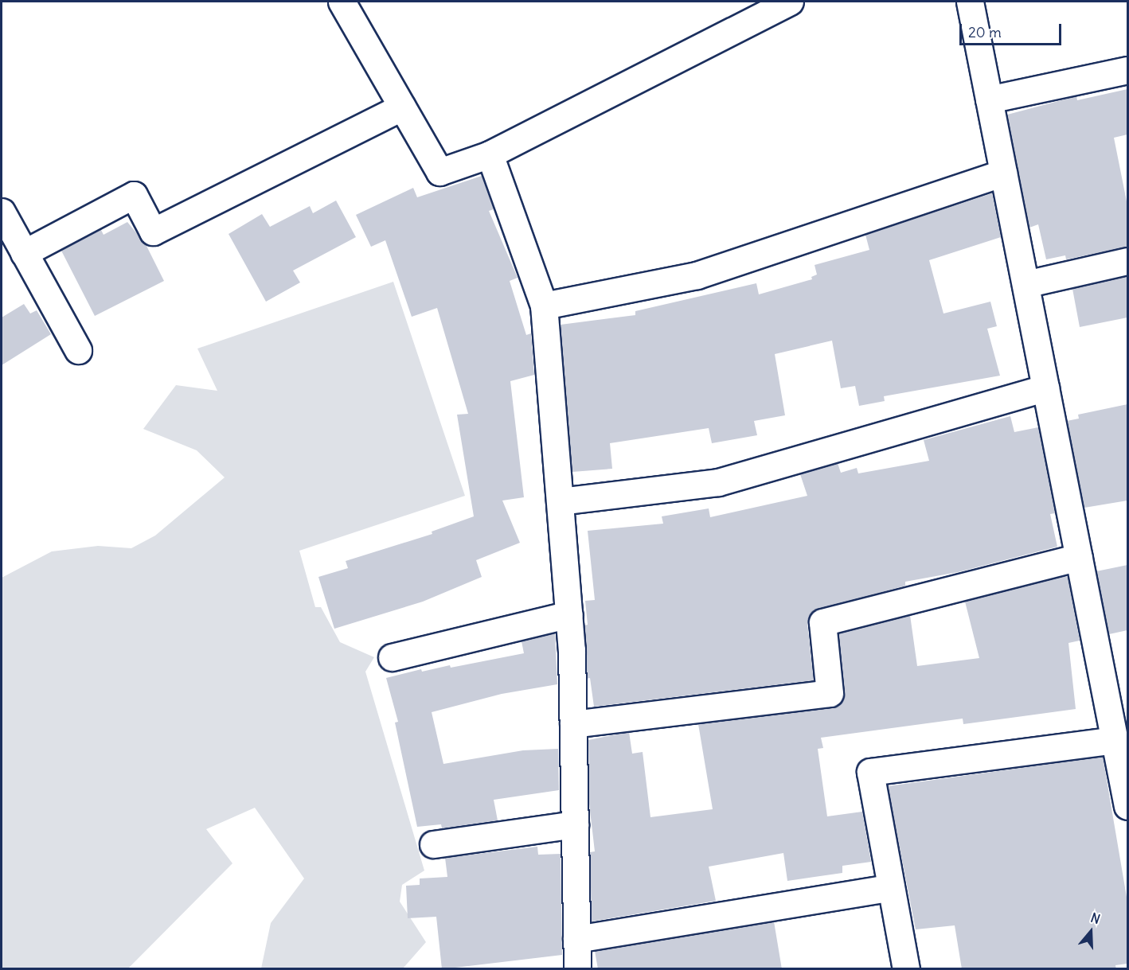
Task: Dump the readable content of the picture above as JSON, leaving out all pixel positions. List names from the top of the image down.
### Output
{
  "scale_bar": "20 m",
  "north": "top"
}
